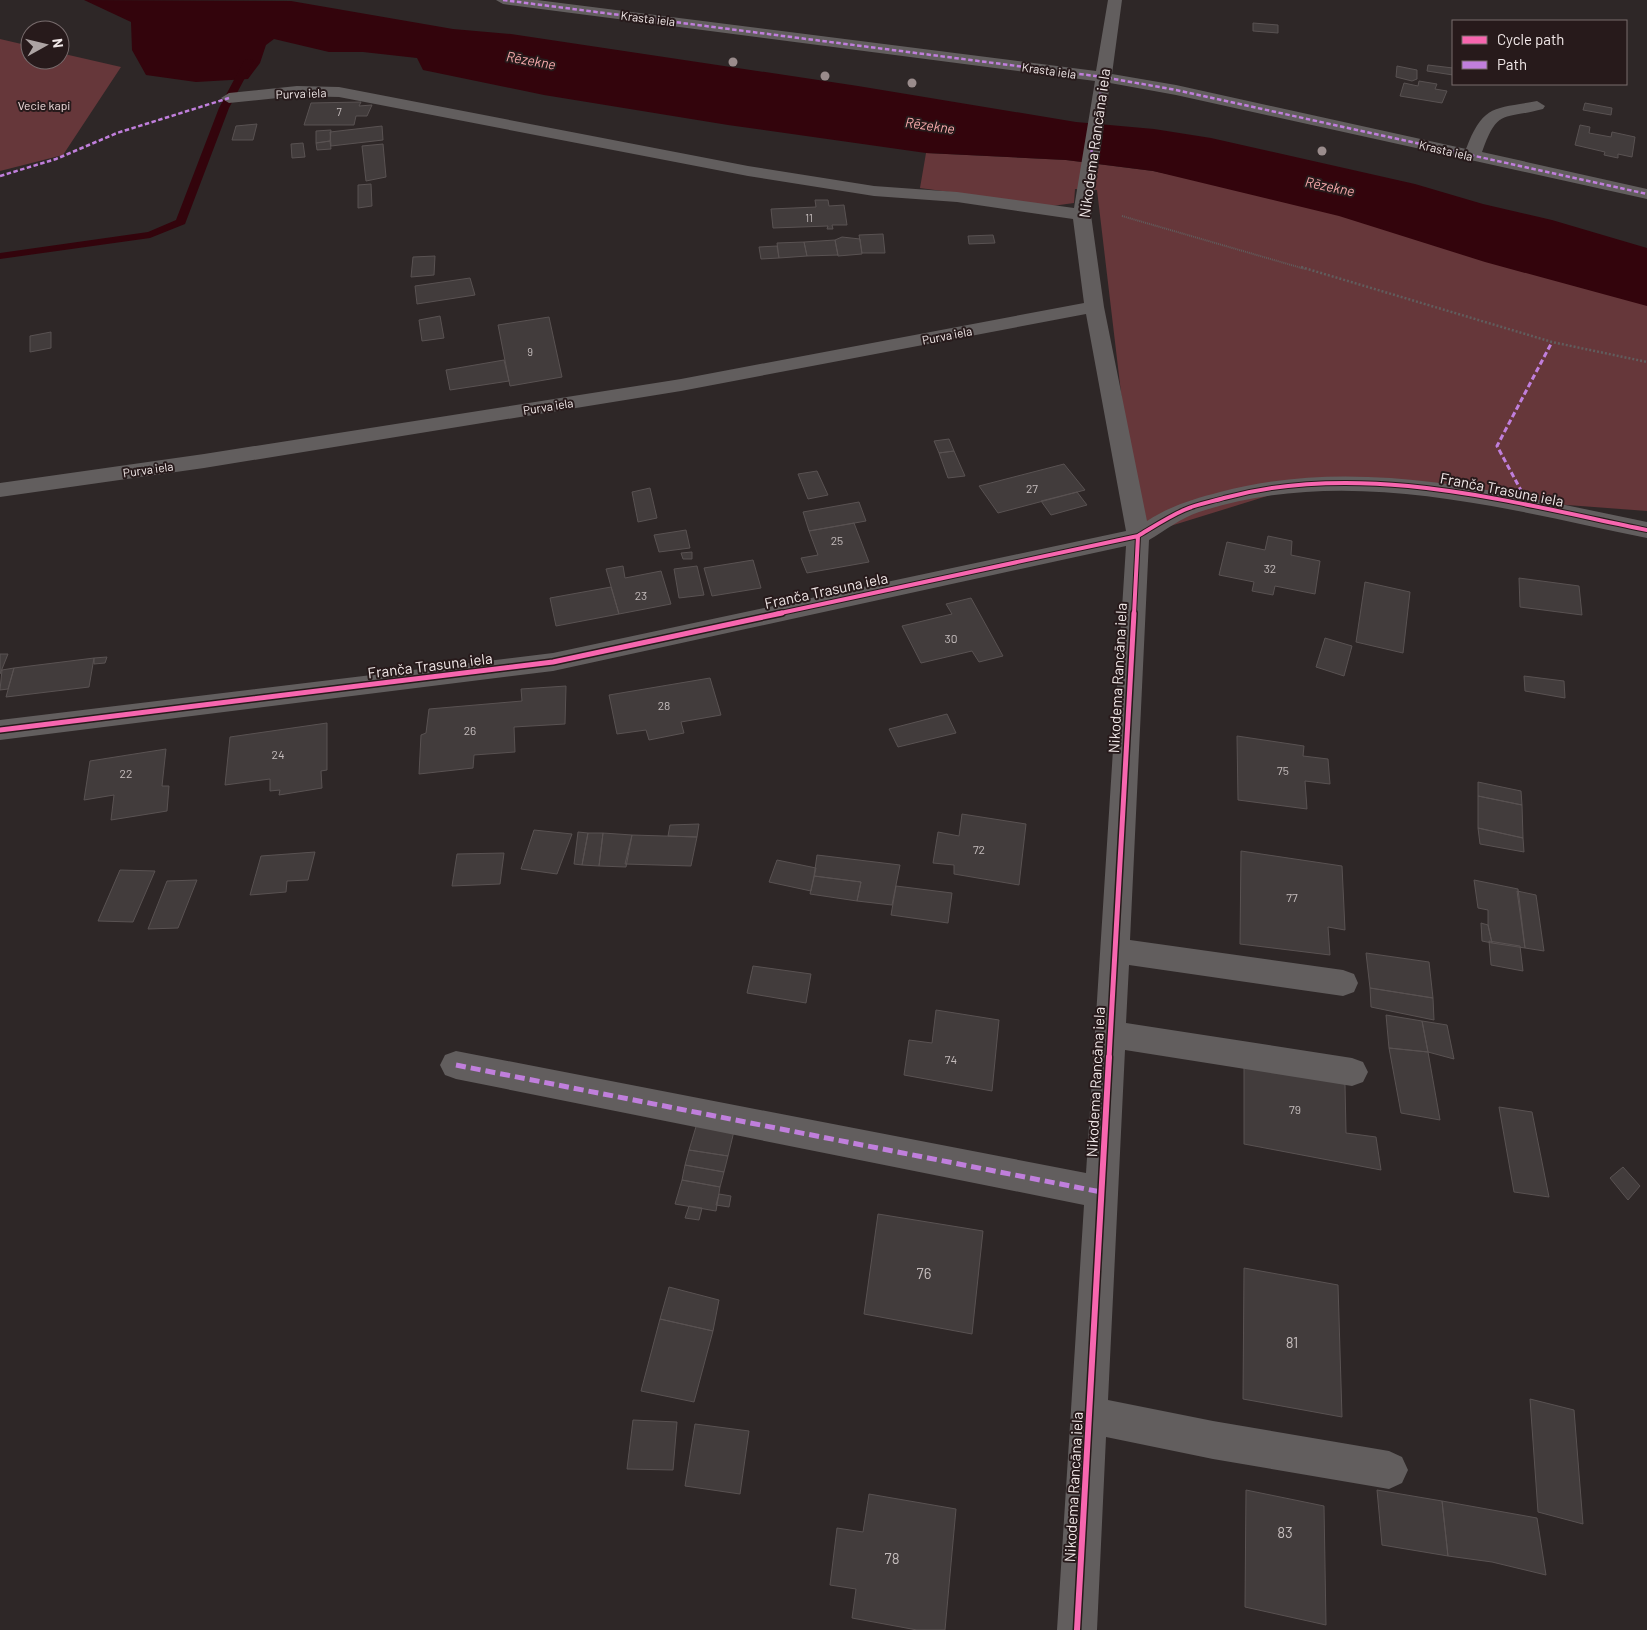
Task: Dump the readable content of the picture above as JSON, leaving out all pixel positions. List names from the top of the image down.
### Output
{
  "streets": {
    "street": [
      "Krasta iela",
      "Purva iela",
      "Nikodema Rancāna iela",
      "Franča Trasuna iela"
    ]
  },
  "crossings": [
    ["Krasta iela", "Nikodema Rancāna iela"],
    ["Purva iela", "Nikodema Rancāna iela"],
    ["Nikodema Rancāna iela", "Franča Trasuna iela"]
  ],
  "water": ["Rēzekne"],
  "parks": ["Vecie kapi"],
  "house_numbers": [
    "7",
    "11",
    "9",
    "27",
    "25",
    "32",
    "23",
    "30",
    "28",
    "26",
    "24",
    "75",
    "22",
    "72",
    "77",
    "74",
    "79",
    "76",
    "81",
    "83",
    "78"
  ],
  "legend": ["Cycle path", "Path"],
  "north": "right"
}
